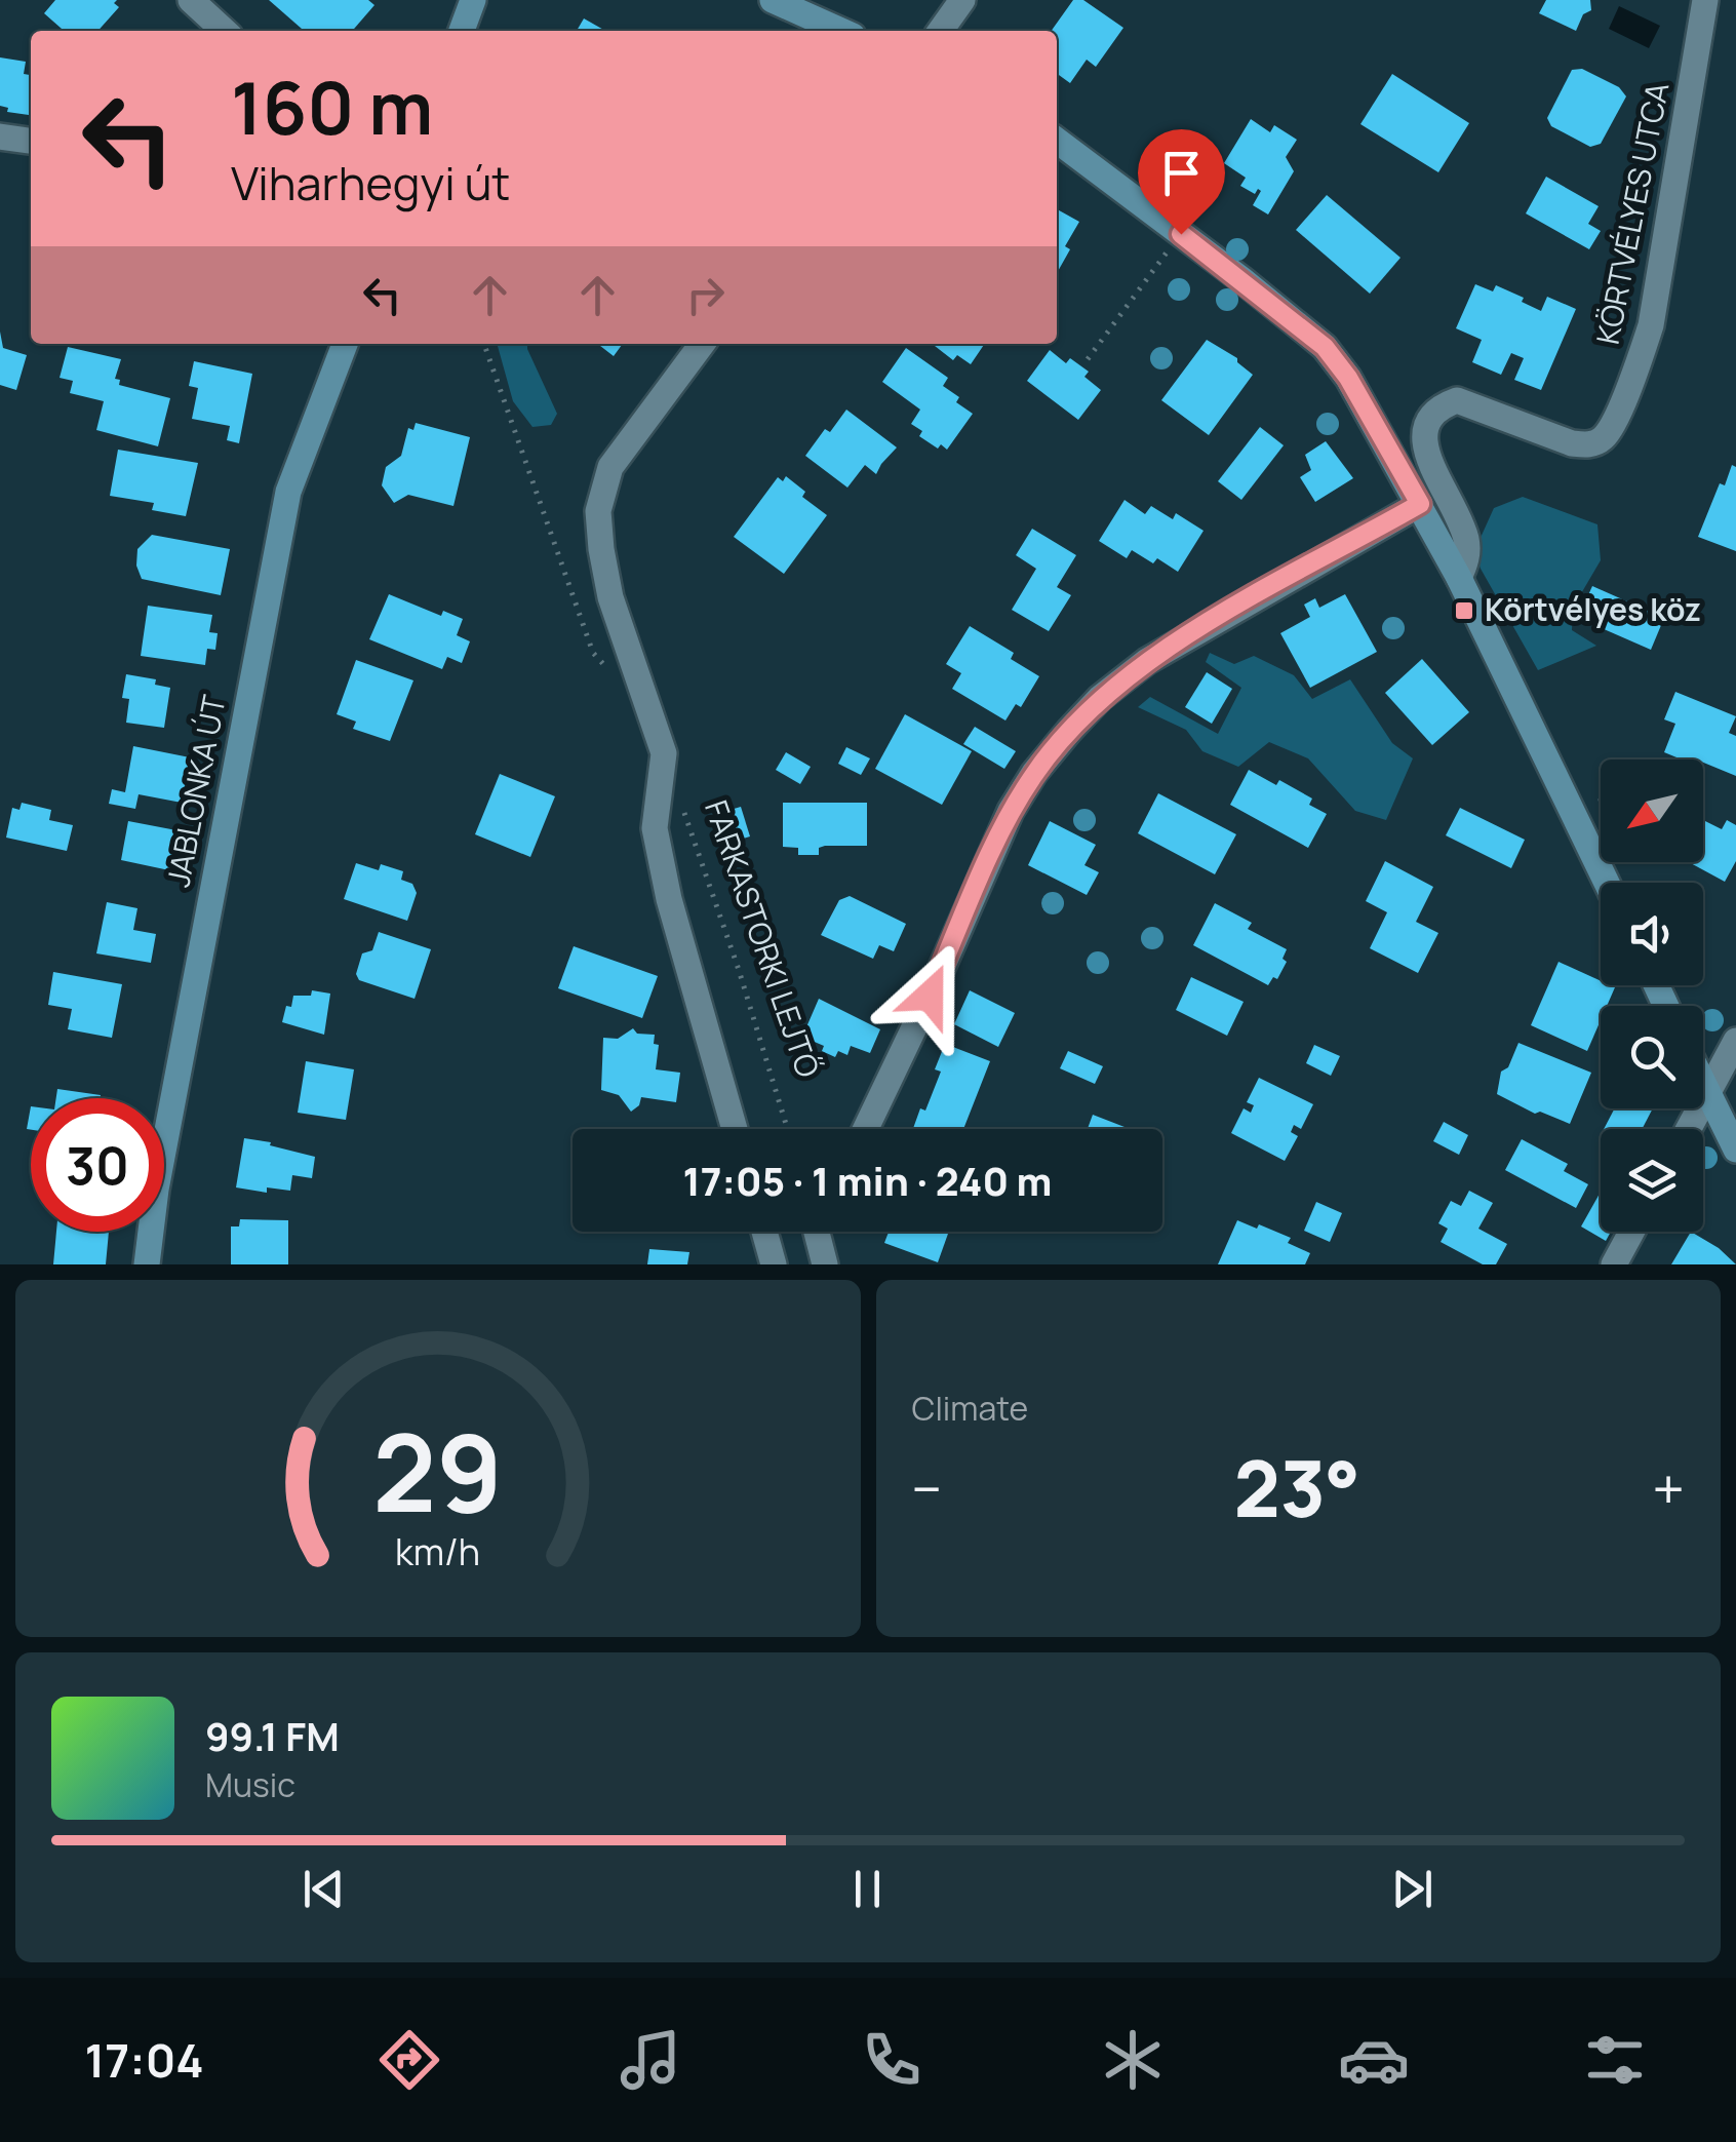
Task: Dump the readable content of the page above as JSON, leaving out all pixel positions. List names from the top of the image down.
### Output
{
  "streets": {
    "street": ["KÖRTVÉLYES UTCA", "JABLONKA ÚT", "FARKASTORKI LEJTŐ"]
  },
  "places": {
    "transit": ["Körtvélyes köz"]
  },
  "north": "bottom left",
  "page": {
    "turn": ["160 m", "Viharhegyi út"],
    "limit": "30",
    "trip": "17:05 · 1 min · 240 m",
    "tile": "Climate",
    "heat": ["−", "23°", "+"],
    "song": ["99.1 FM", "Music"],
    "tabs": "17:04",
    "gauge": ["29", "km/h"]
  }
}
